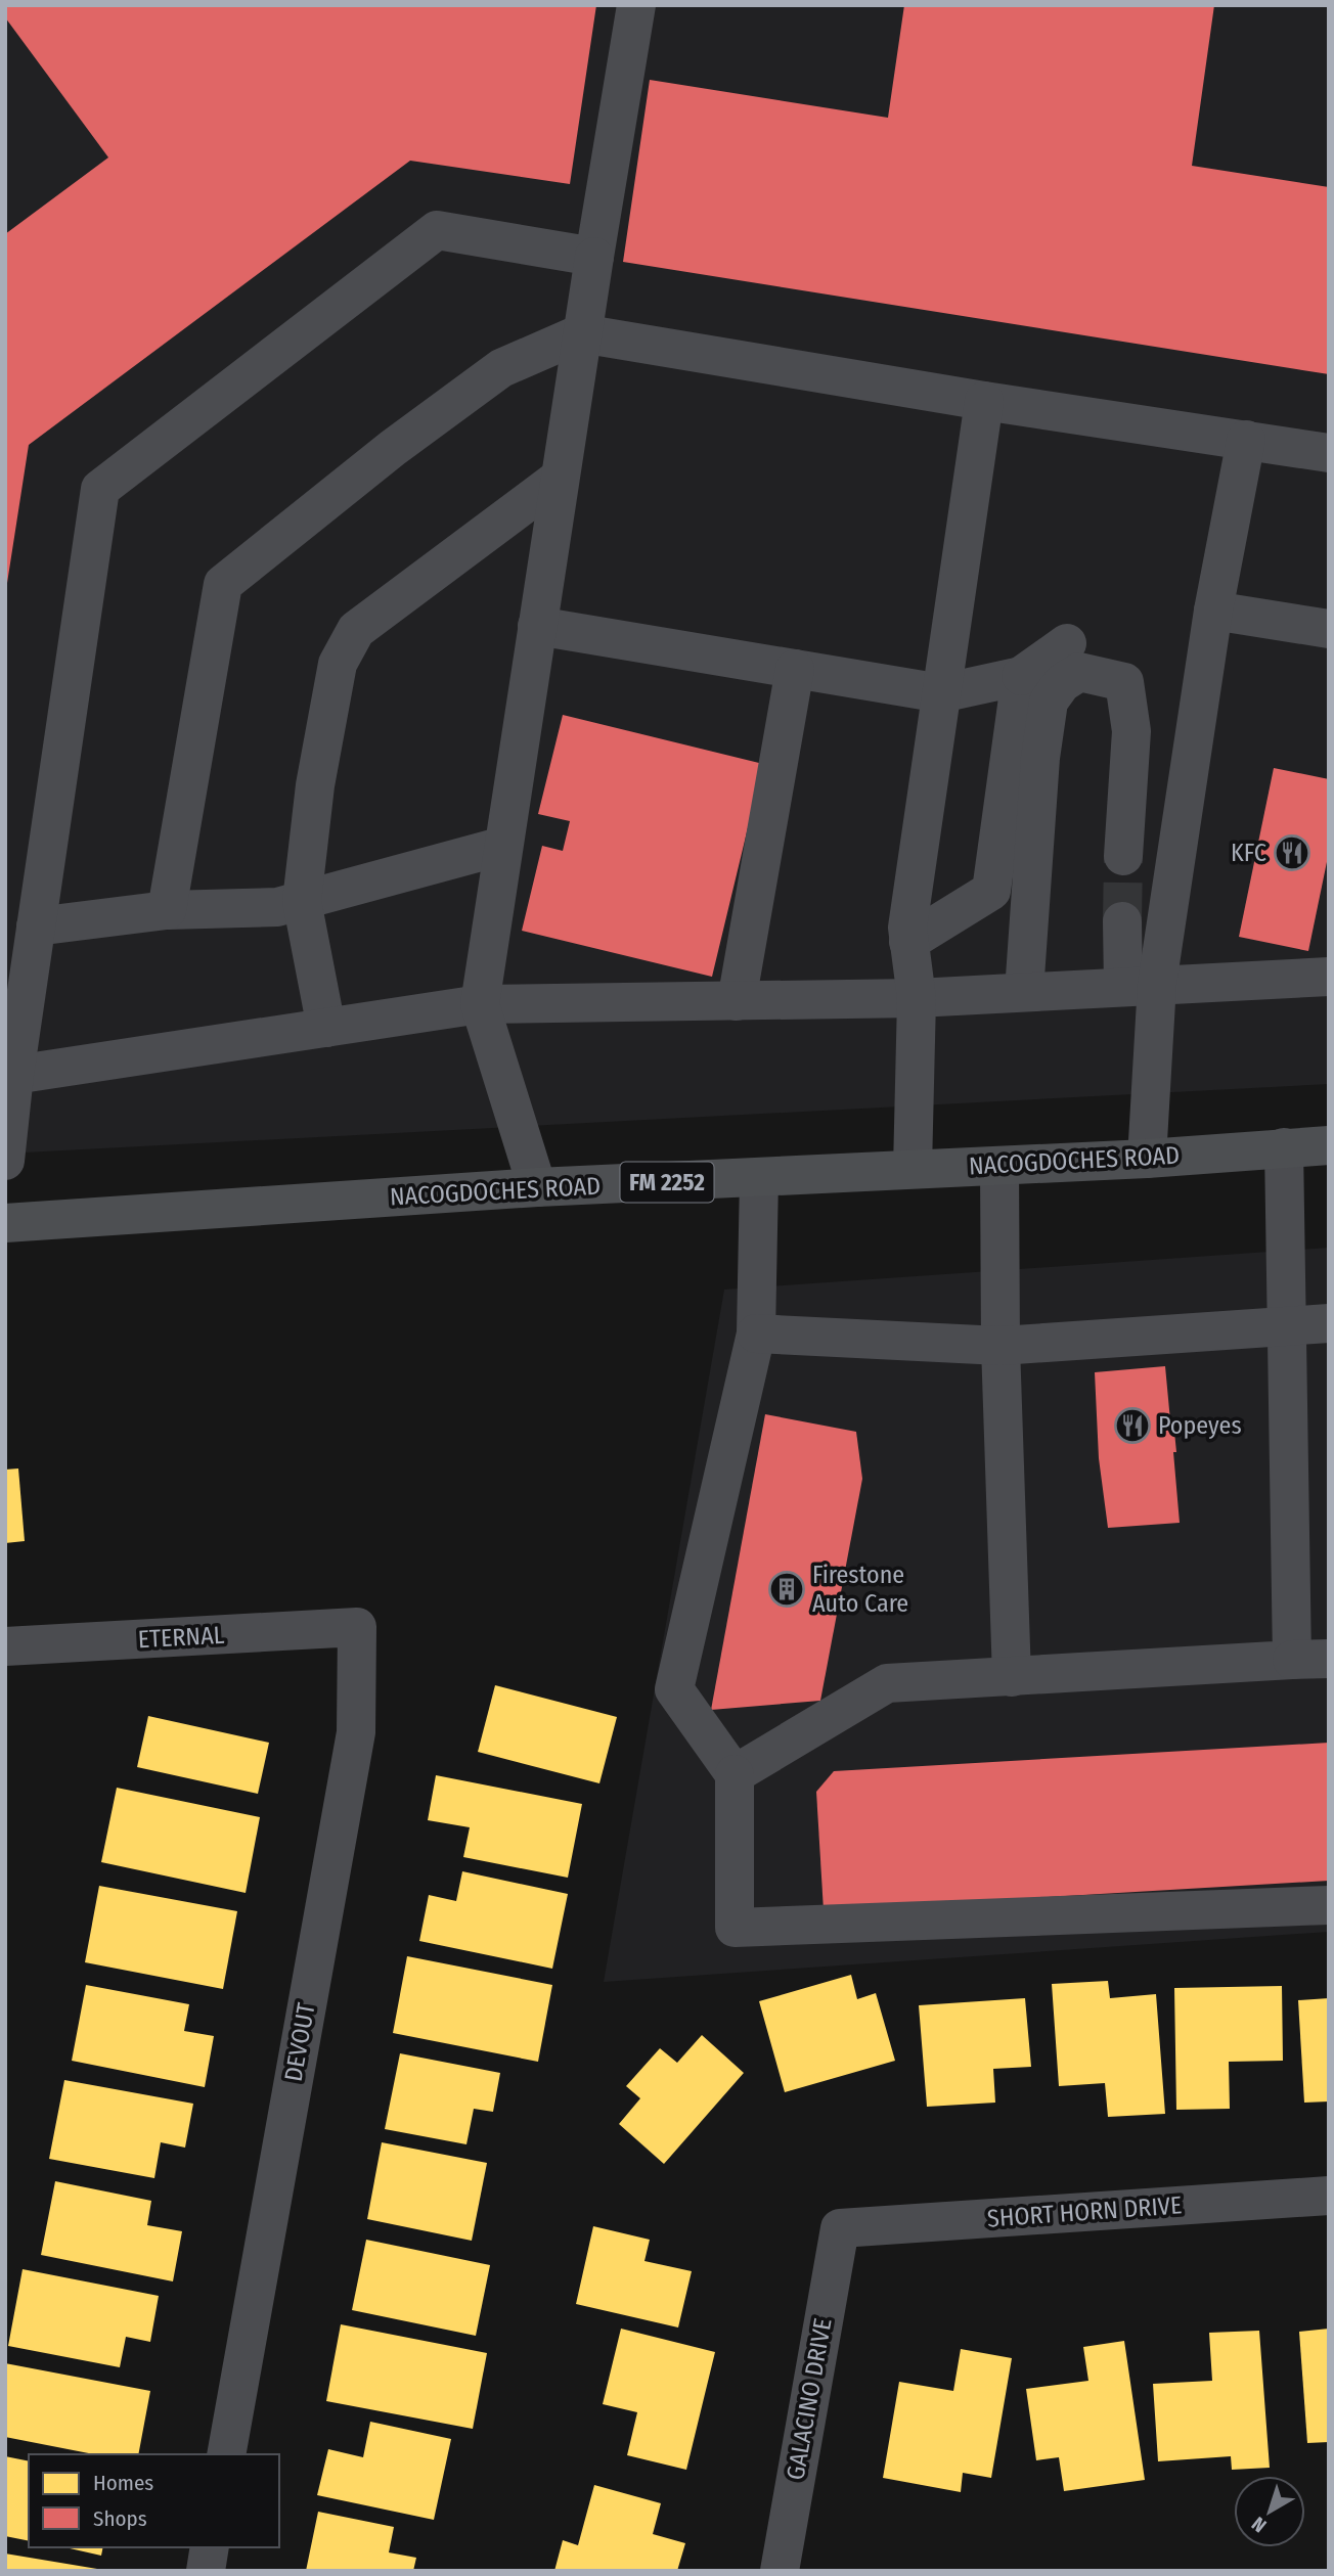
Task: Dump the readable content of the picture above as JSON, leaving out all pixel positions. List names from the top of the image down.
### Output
{
  "streets": {
    "main road": ["NACOGDOCHES ROAD", "FM 2252"],
    "street": [
      "ETERNAL",
      "DEVOUT",
      "SHORT HORN DRIVE",
      "GALACINO DRIVE"
    ]
  },
  "crossings": [
    ["ETERNAL", "DEVOUT"],
    ["SHORT HORN DRIVE", "GALACINO DRIVE"]
  ],
  "places": {
    "restaurant": ["KFC", "Popeyes"],
    "building": ["Firestone Auto Care"]
  },
  "legend": ["Homes", "Shops"],
  "north": "bottom left"
}
